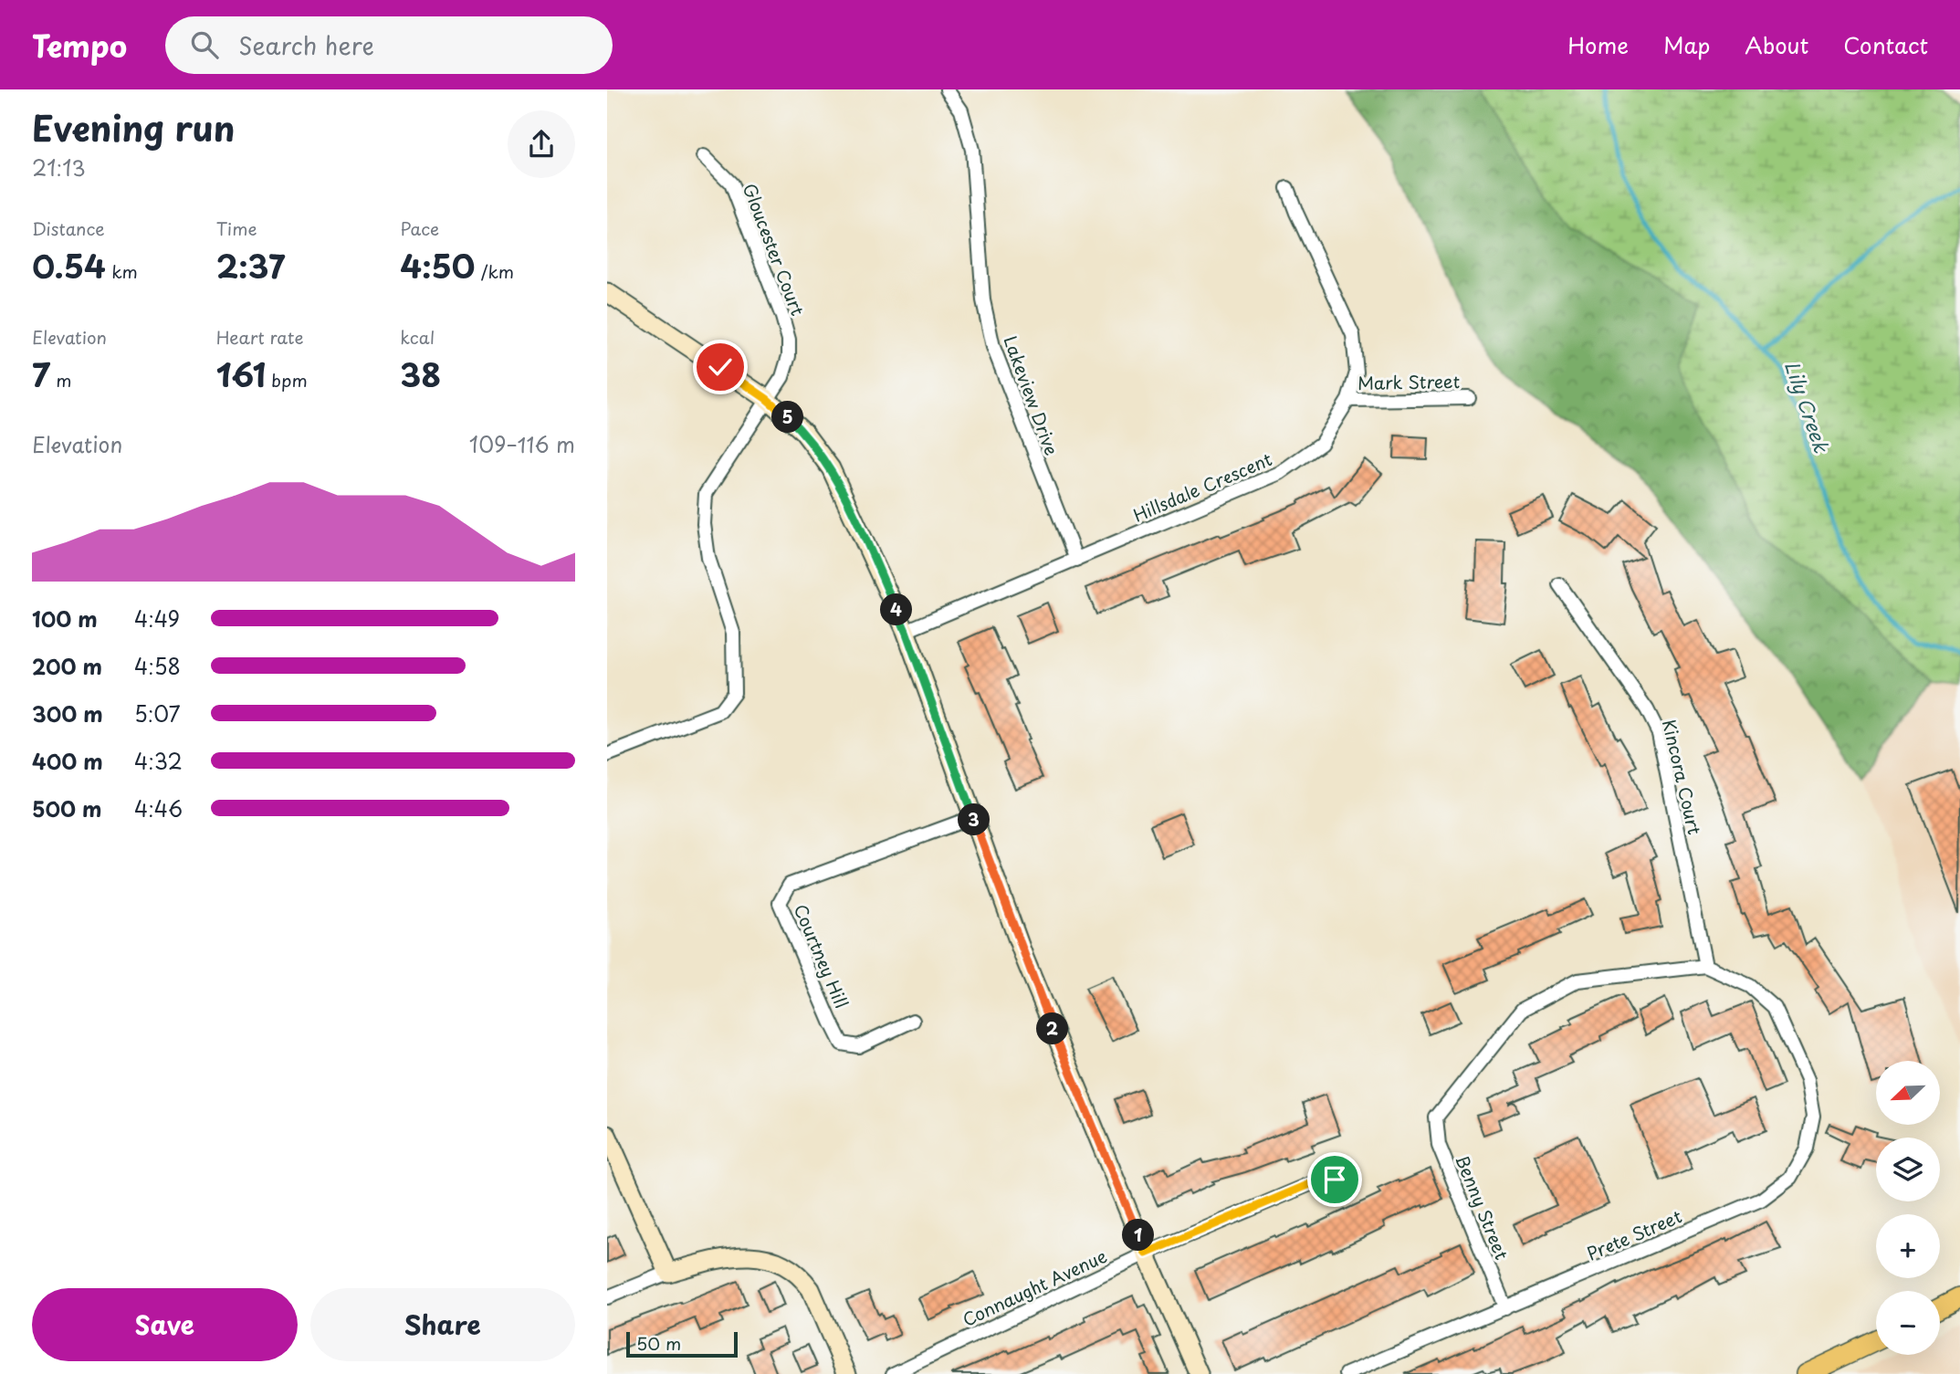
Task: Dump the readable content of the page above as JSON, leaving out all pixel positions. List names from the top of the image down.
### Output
{
  "streets": {
    "street": [
      "Gloucester Court",
      "Mark Street",
      "Lakeview Drive",
      "Hillsdale Crescent",
      "Kincora Court",
      "Courtney Hill",
      "Benny Street",
      "Prete Street",
      "Connaught Avenue"
    ]
  },
  "crossings": [
    ["Mark Street", "Hillsdale Crescent"],
    ["Lakeview Drive", "Hillsdale Crescent"],
    ["Kincora Court", "Benny Street"],
    ["Kincora Court", "Prete Street"],
    ["Benny Street", "Prete Street"]
  ],
  "water": ["Lily Creek"],
  "scale_bar": "50 m",
  "north": "bottom left",
  "page": {
    "header": "Tempo",
    "search": "Search here",
    "nav": [
      "Home",
      "Map",
      "About",
      "Contact"
    ],
    "heading": ["Evening run", "21:13"],
    "stats": [
      ["Distance", "0.54 km"],
      ["Time", "2:37"],
      ["Pace", "4:50 /km"],
      ["Elevation", "7 m"],
      ["Heart rate", "161 bpm"],
      ["kcal", "38"]
    ],
    "pins": [
      "5",
      "4",
      "3",
      "2",
      "1"
    ],
    "chart": ["Elevation", "109–116 m"],
    "list": [
      {
        "name": "100 m",
        "note": "4:49"
      },
      {
        "name": "200 m",
        "note": "4:58"
      },
      {
        "name": "300 m",
        "note": "5:07"
      },
      {
        "name": "400 m",
        "note": "4:32"
      },
      {
        "name": "500 m",
        "note": "4:46"
      }
    ],
    "map_buttons": ["+", "−"],
    "buttons": ["Save", "Share"],
    "scale": "50 m"
  }
}
